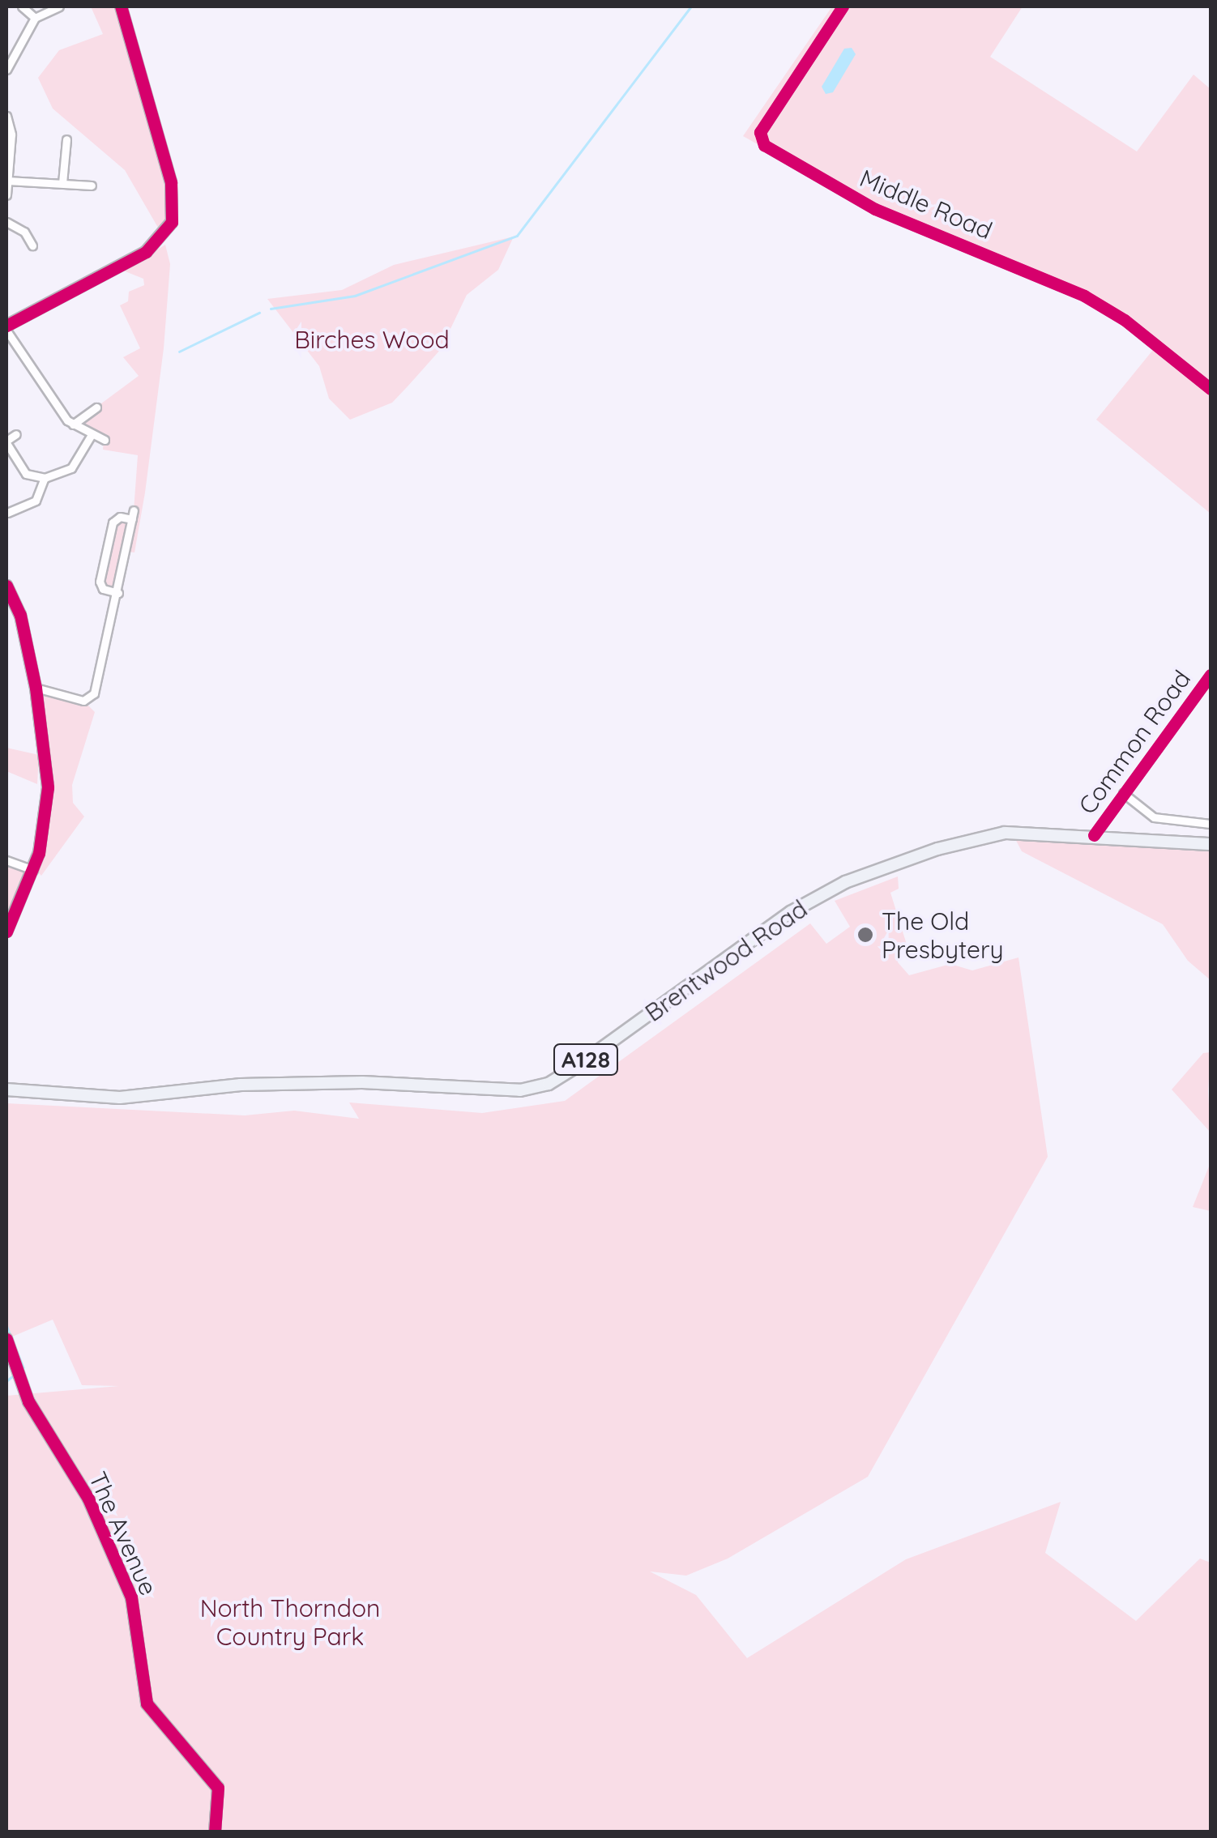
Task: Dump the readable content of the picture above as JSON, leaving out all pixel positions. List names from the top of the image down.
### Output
{
  "streets": {
    "main road": ["Brentwood Road", "A128"],
    "street": ["Middle Road", "Common Road", "The Avenue"]
  },
  "crossings": [
    ["Common Road", "Brentwood Road"]
  ],
  "parks": ["Birches Wood", "North Thorndon Country Park"],
  "places": ["The Old Presbytery"]
}
